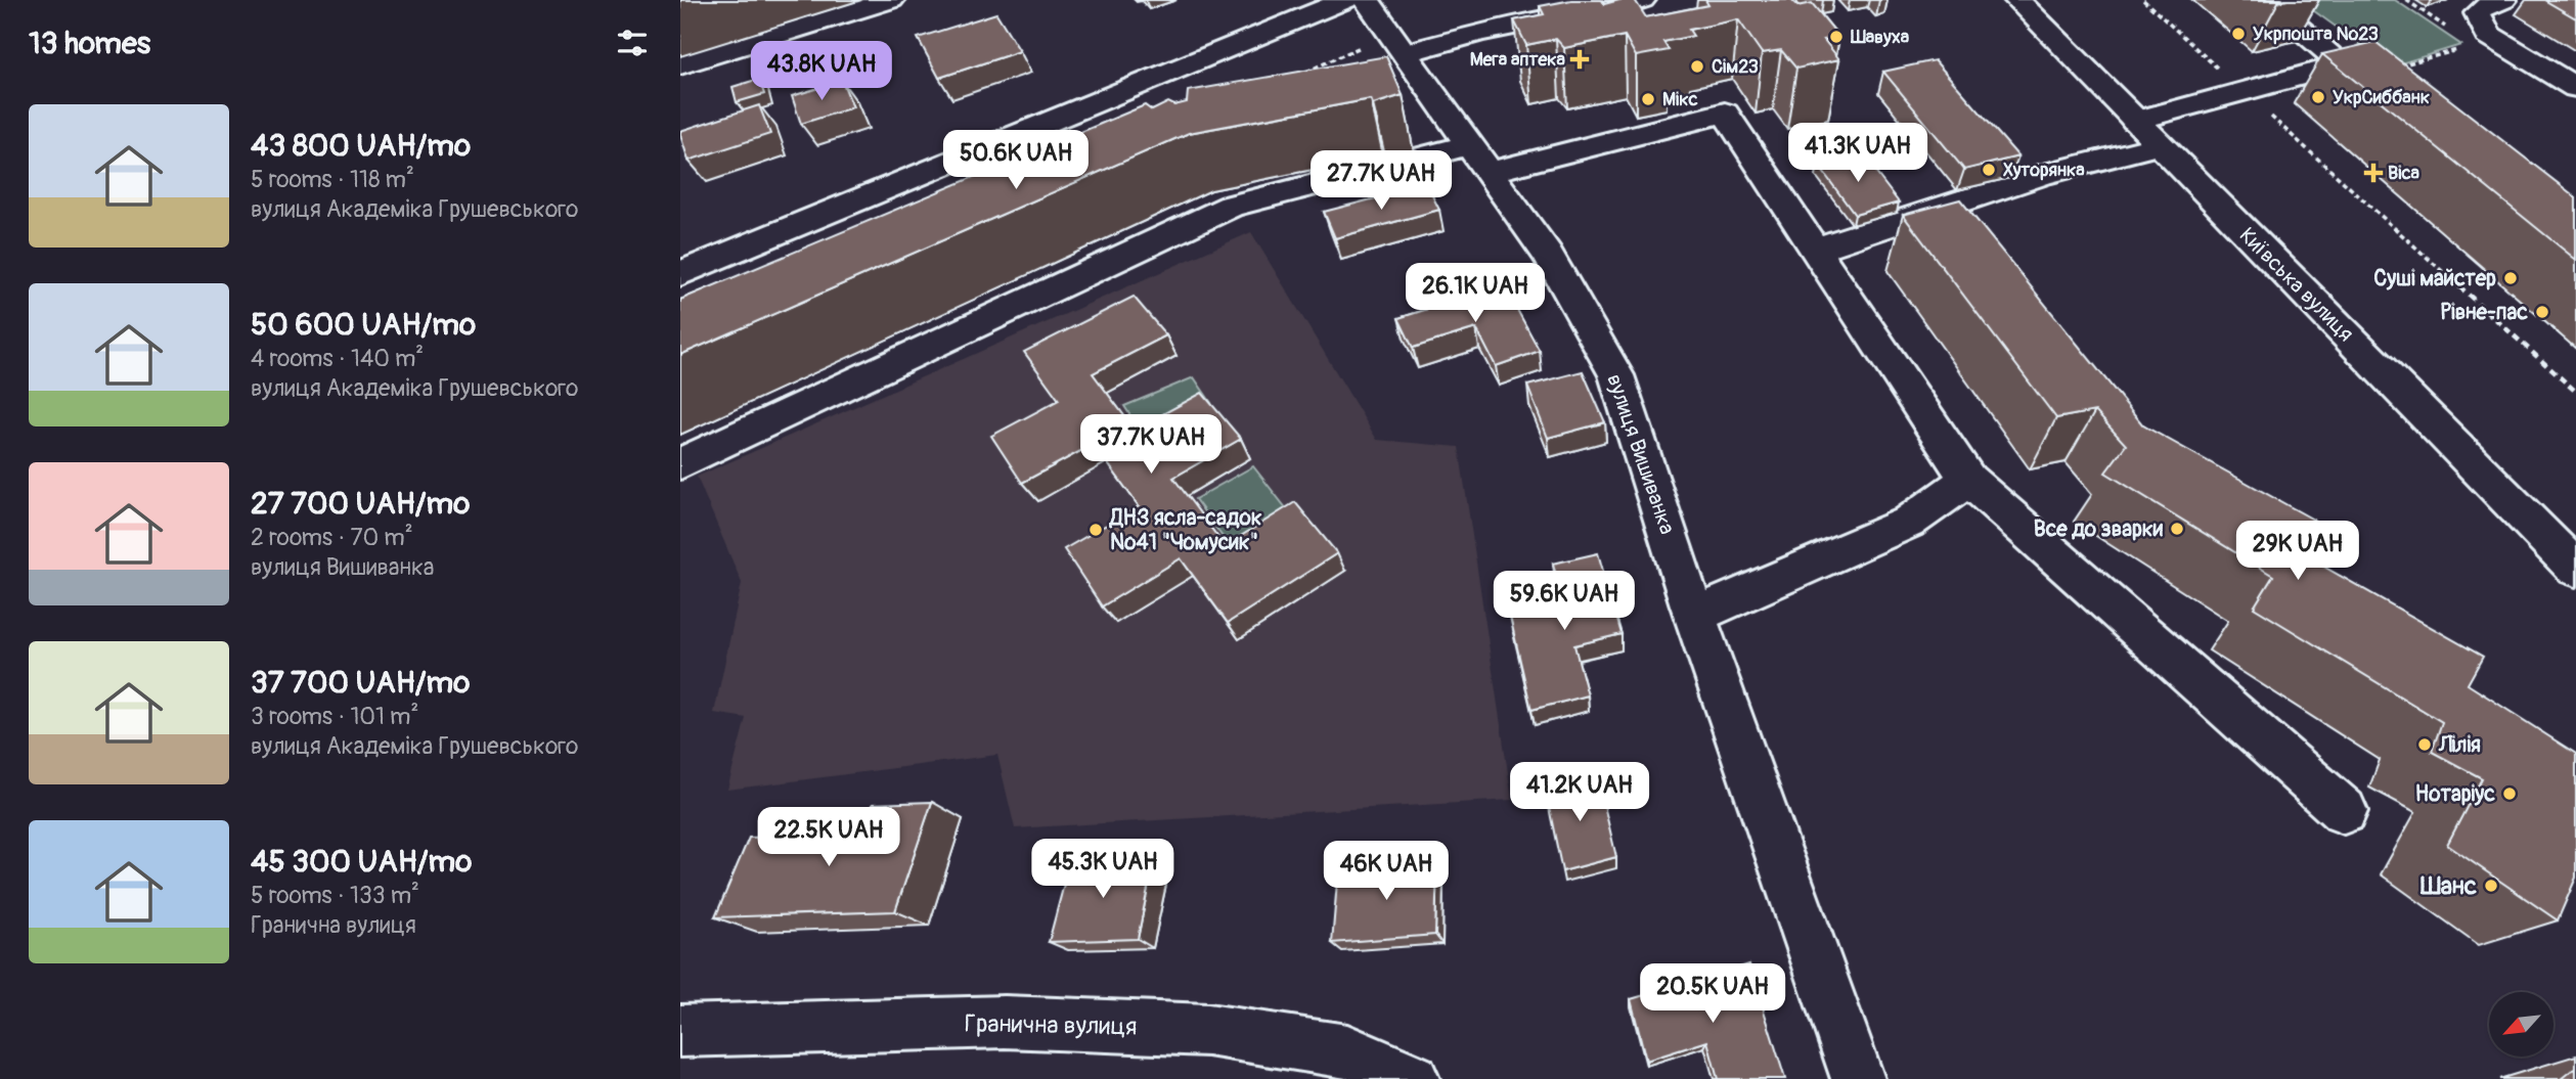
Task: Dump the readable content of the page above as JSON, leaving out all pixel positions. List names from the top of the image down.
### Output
{
  "streets": {
    "street": ["Київська вулиця", "вулиця Вишиванка", "Гранична вулиця"]
  },
  "places": {
    "other": [
      "Укрпошта №23",
      "Шавуха",
      "Сім23",
      "УкрСиббанк",
      "Мікс",
      "Хуторянка",
      "Суші майстер",
      "Рівне-пас",
      "Все до зварки",
      "ДНЗ ясла-садок №41 \"Чомусик\"",
      "Лілія",
      "Нотаріус",
      "Шанс"
    ],
    "health": ["Мега аптека", "Віса"]
  },
  "north": "bottom left",
  "page": {
    "heading": "13 homes",
    "price": [
      "43.8K UAH",
      "41.3K UAH",
      "50.6K UAH",
      "27.7K UAH",
      "26.1K UAH",
      "37.7K UAH",
      "29K UAH",
      "59.6K UAH",
      "41.2K UAH",
      "22.5K UAH",
      "45.3K UAH",
      "46K UAH",
      "20.5K UAH"
    ],
    "list": [
      {
        "name": "43 800 UAH/mo",
        "note": "5 rooms · 118 m² · вулиця Академіка Грушевського"
      },
      {
        "name": "50 600 UAH/mo",
        "note": "4 rooms · 140 m² · вулиця Академіка Грушевського"
      },
      {
        "name": "27 700 UAH/mo",
        "note": "2 rooms · 70 m² · вулиця Вишиванка"
      },
      {
        "name": "37 700 UAH/mo",
        "note": "3 rooms · 101 m² · вулиця Академіка Грушевського"
      },
      {
        "name": "45 300 UAH/mo",
        "note": "5 rooms · 133 m² · Гранична вулиця"
      }
    ]
  }
}
